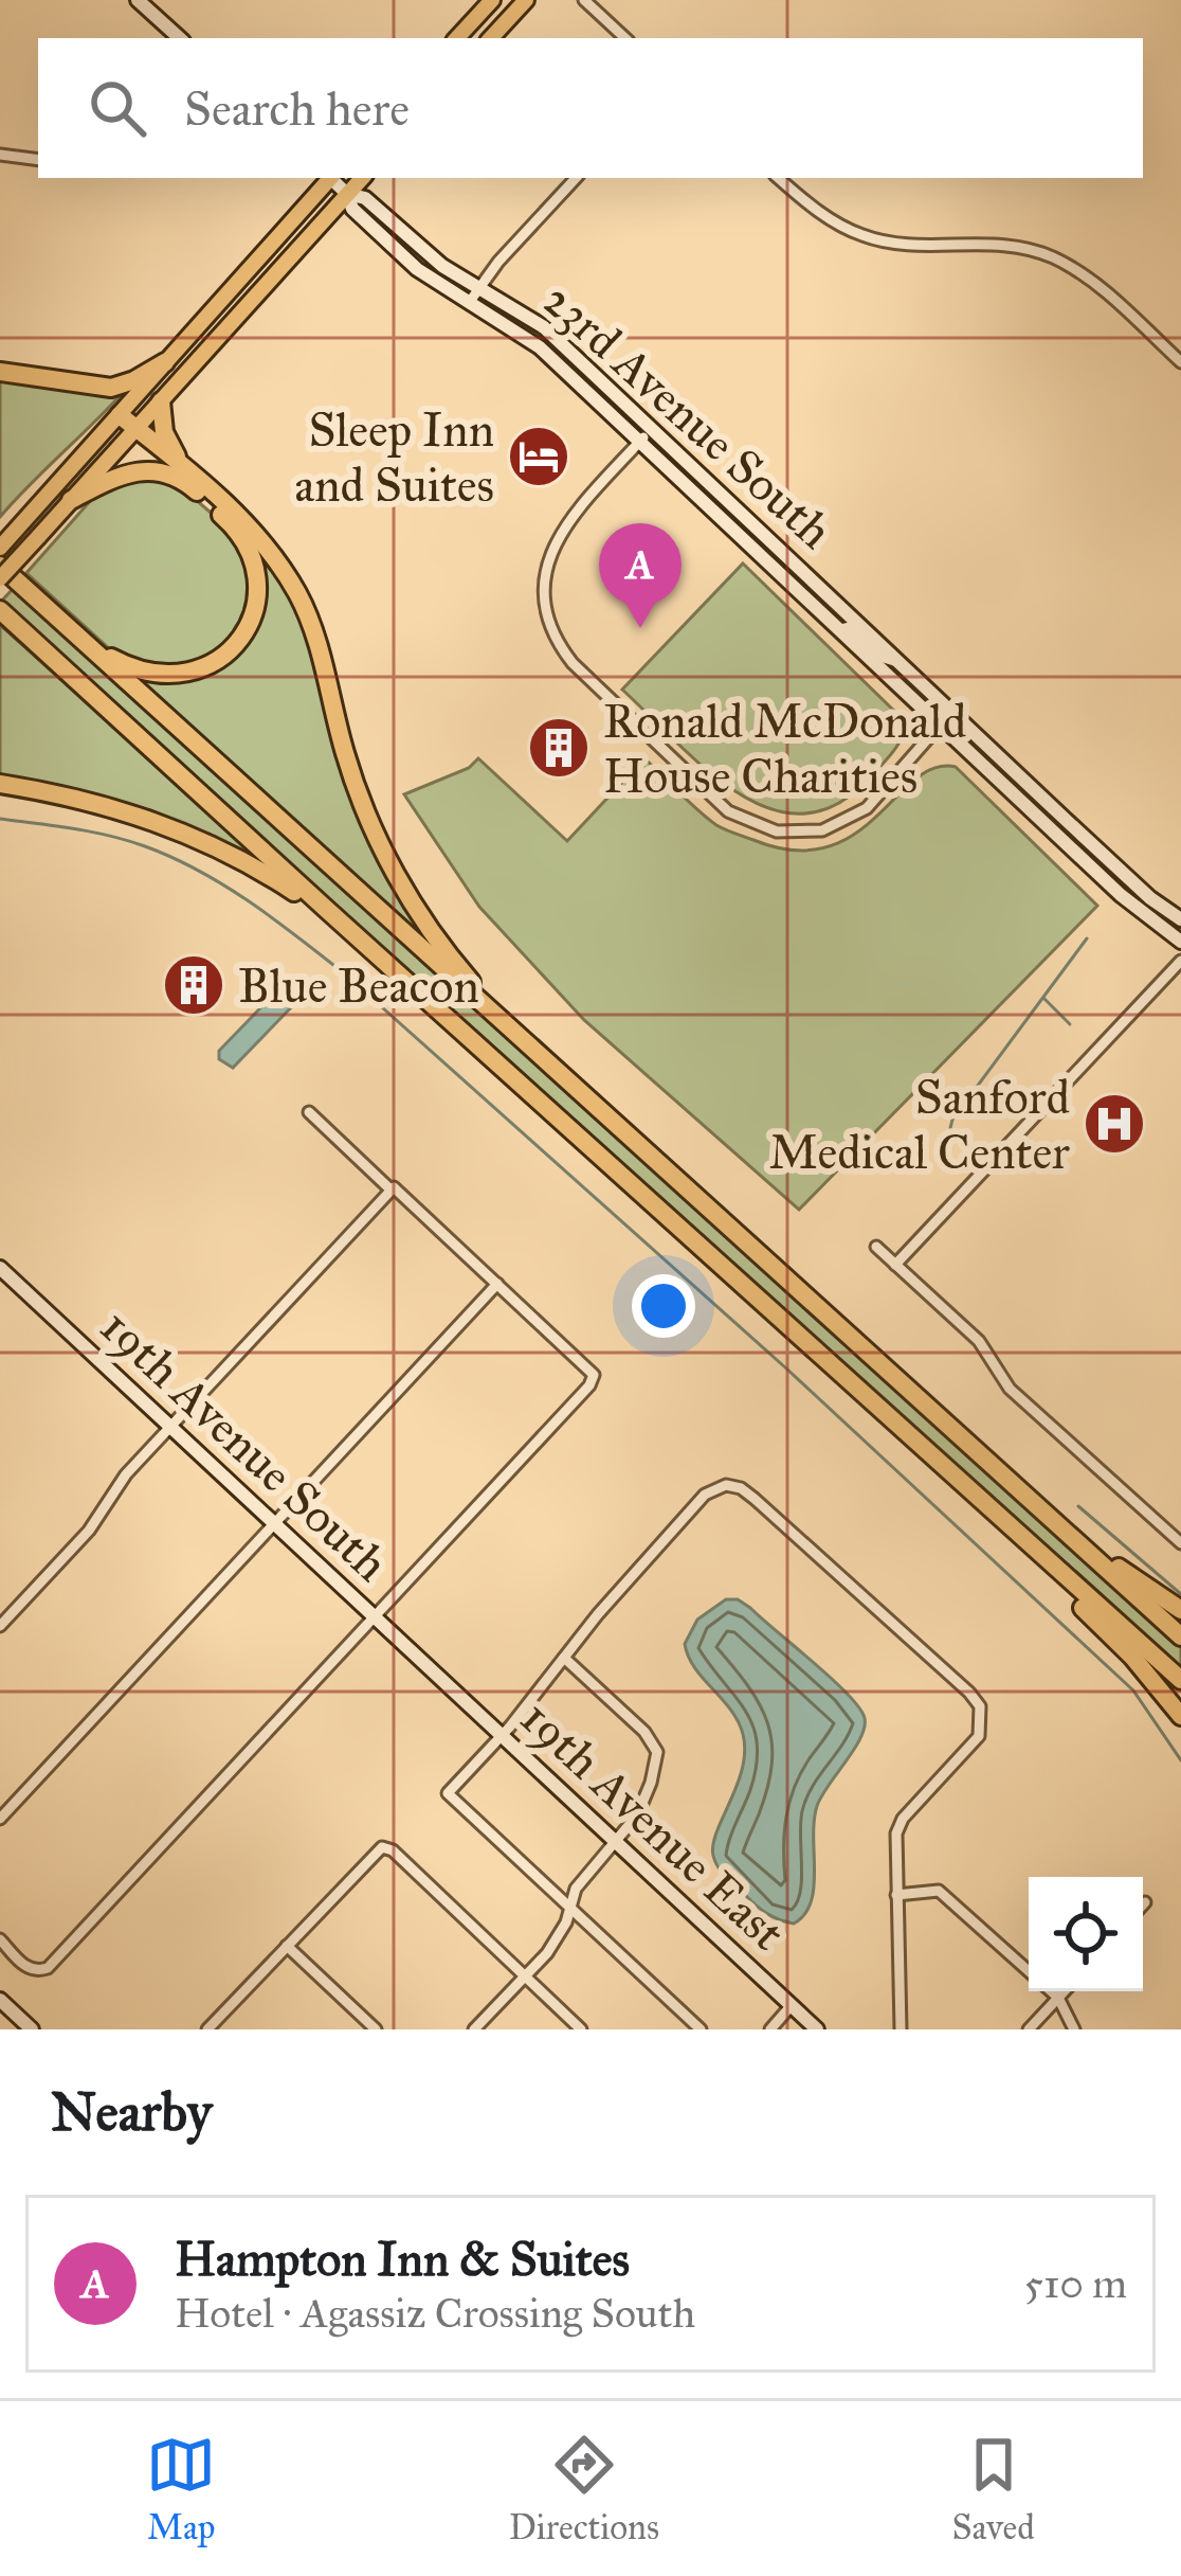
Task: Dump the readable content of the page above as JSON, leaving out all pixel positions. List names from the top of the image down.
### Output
{
  "streets": {
    "street": ["23rd Avenue South", "19th Avenue South", "19th Avenue East"]
  },
  "crossings": [
    ["19th Avenue South", "19th Avenue East"]
  ],
  "places": {
    "hotel": ["Sleep Inn and Suites"],
    "building": ["Ronald McDonald House Charities", "Blue Beacon"],
    "hospital": ["Sanford Medical Center"]
  },
  "page": {
    "search": "Search here",
    "pins": "A",
    "heading": "Nearby",
    "list": [
      {
        "mark": "A",
        "name": "Hampton Inn & Suites",
        "note": "Hotel · Agassiz Crossing South",
        "value": "510 m"
      }
    ],
    "nav": ["Map", "Directions", "Saved"]
  }
}
